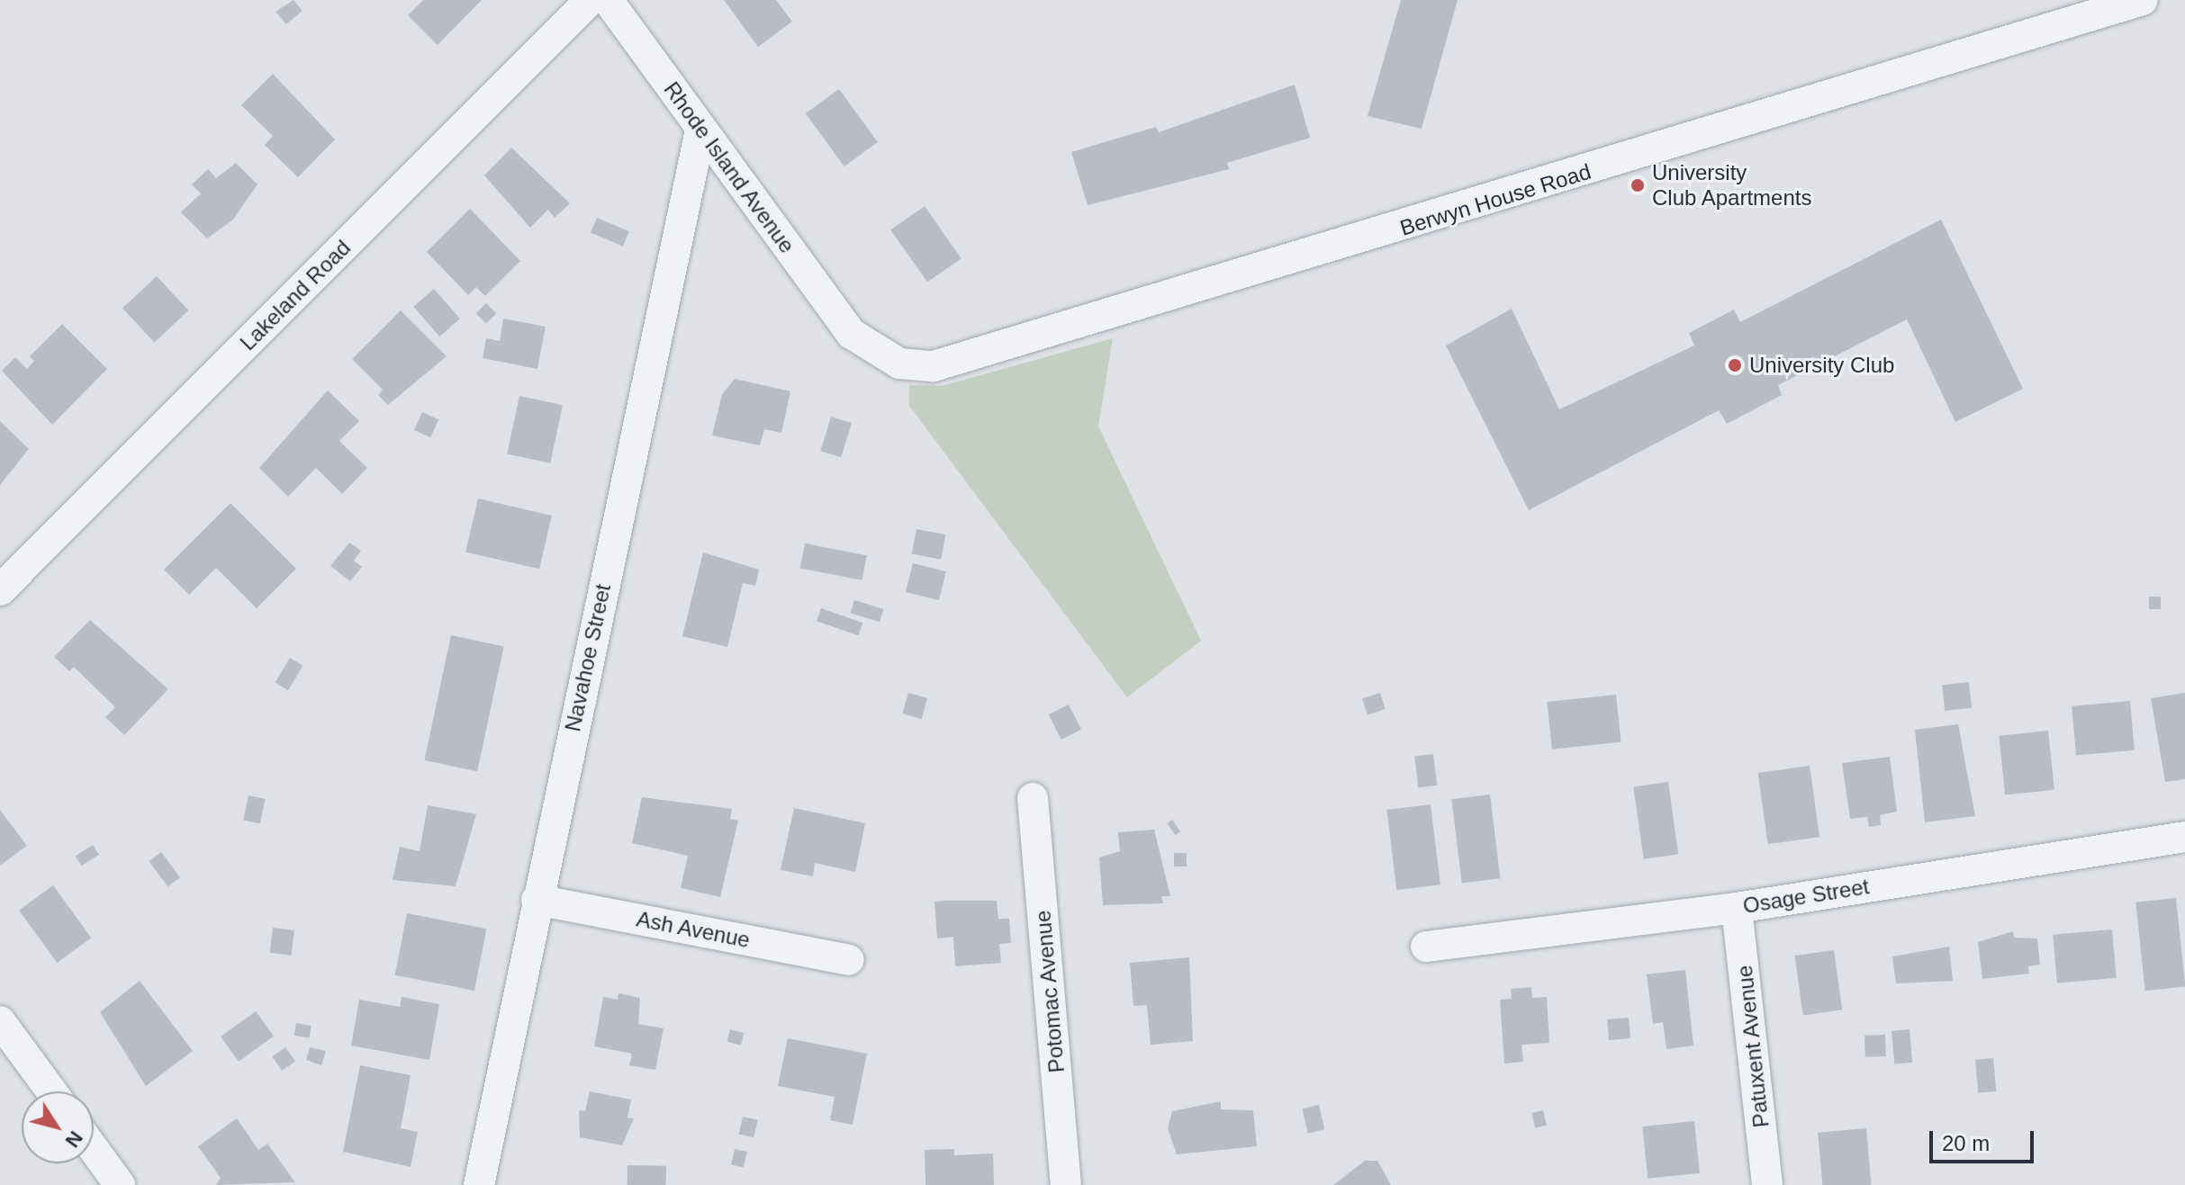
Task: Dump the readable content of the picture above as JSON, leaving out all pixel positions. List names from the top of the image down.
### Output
{
  "streets": {
    "street": [
      "Rhode Island Avenue",
      "Berwyn House Road",
      "Lakeland Road",
      "Navahoe Street",
      "Osage Street",
      "Ash Avenue",
      "Potomac Avenue",
      "Patuxent Avenue"
    ]
  },
  "crossings": [
    ["Rhode Island Avenue", "Berwyn House Road"],
    ["Rhode Island Avenue", "Navahoe Street"],
    ["Navahoe Street", "Ash Avenue"],
    ["Osage Street", "Patuxent Avenue"]
  ],
  "places": ["University Club Apartments", "University Club"],
  "scale_bar": "20 m",
  "north": "bottom right"
}
